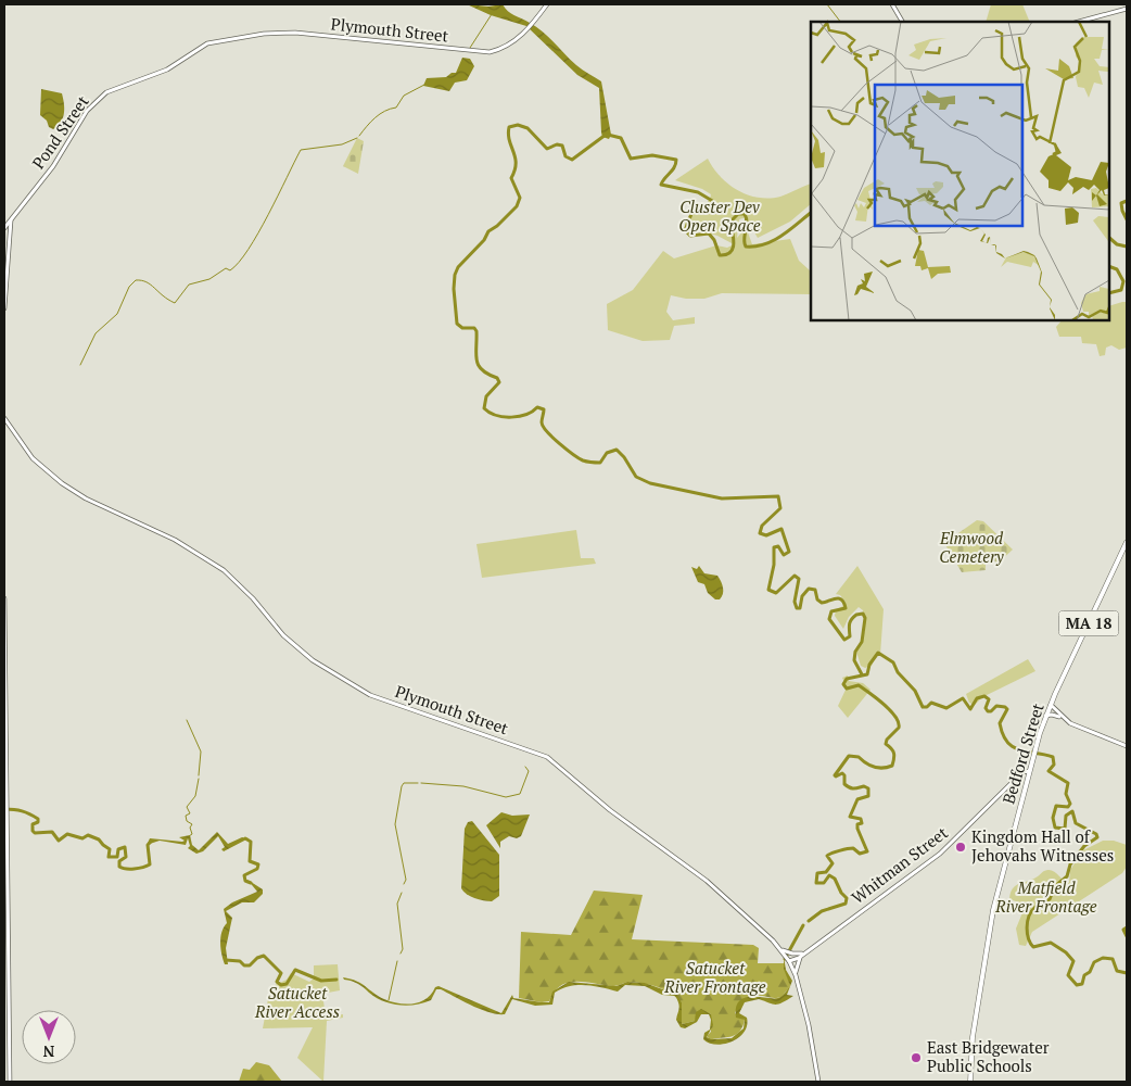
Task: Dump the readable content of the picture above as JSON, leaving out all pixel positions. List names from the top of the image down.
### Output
{
  "streets": {
    "main road": [
      "Plymouth Street",
      "Pond Street",
      "MA 18",
      "Bedford Street",
      "Whitman Street"
    ]
  },
  "crossings": [
    ["Plymouth Street", "Pond Street"],
    ["Plymouth Street", "Whitman Street"],
    ["Bedford Street", "Whitman Street"]
  ],
  "parks": [
    "Cluster Dev Open Space",
    "Elmwood Cemetery",
    "Matfield River Frontage",
    "Satucket River Frontage",
    "Satucket River Access"
  ],
  "places": ["Kingdom Hall of Jehovahs Witnesses", "East Bridgewater Public Schools"],
  "north": "bottom"
}
